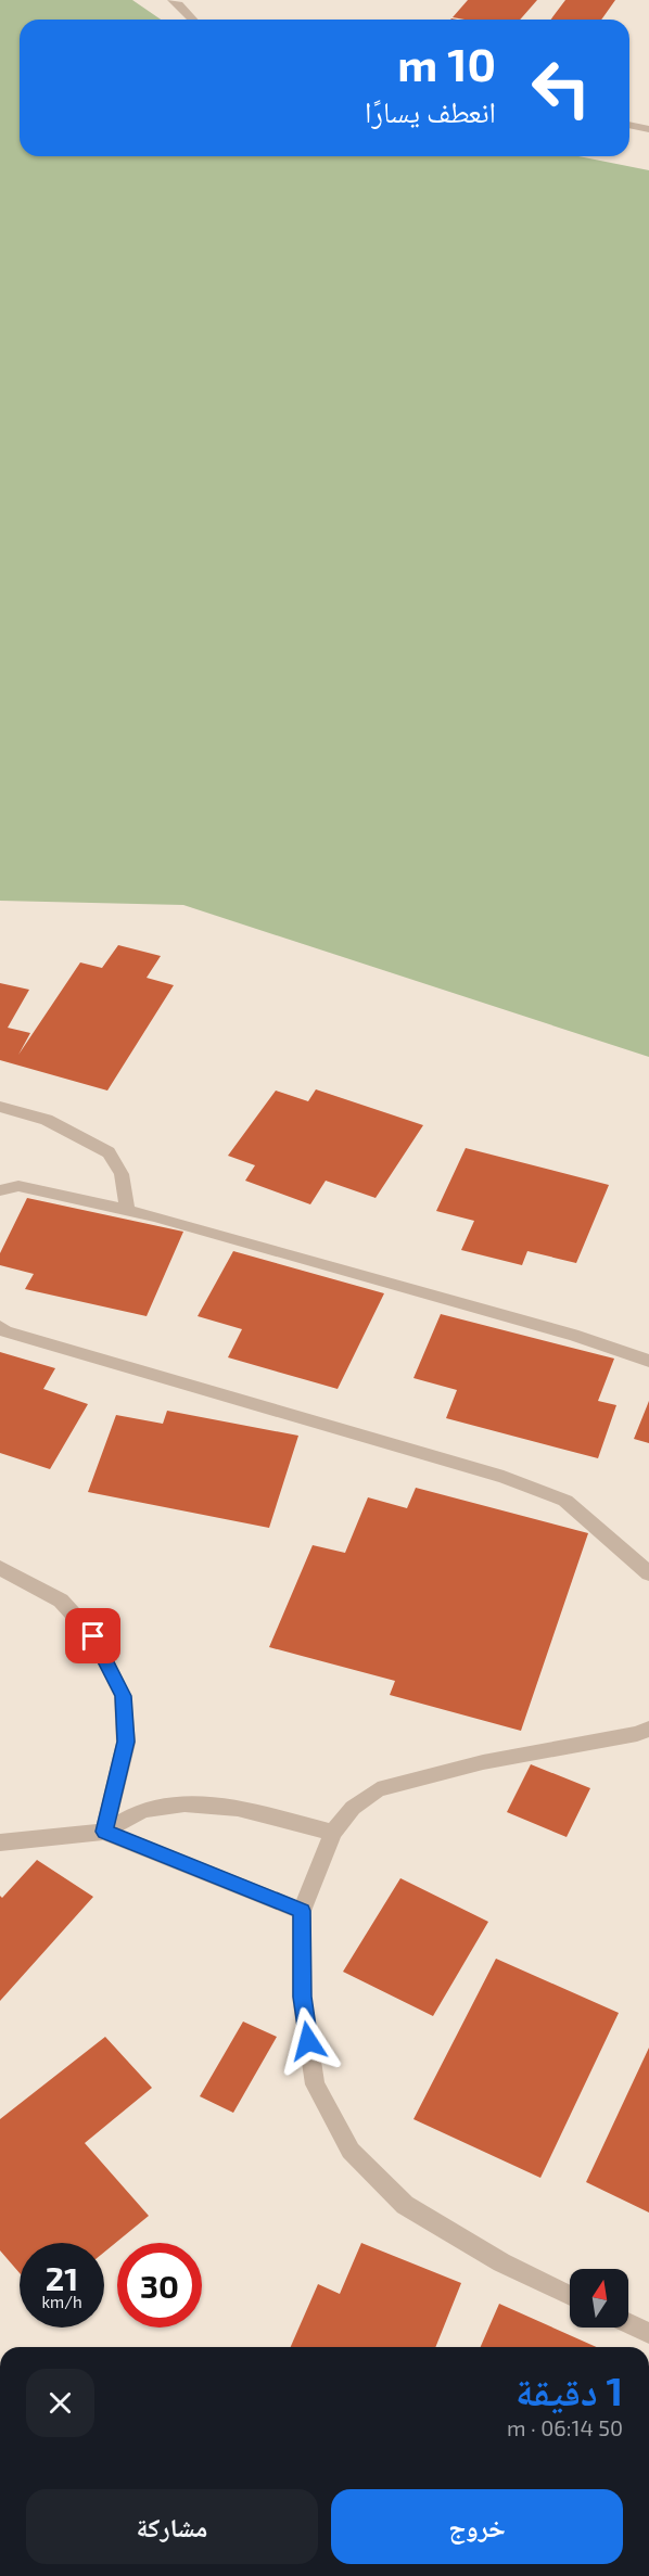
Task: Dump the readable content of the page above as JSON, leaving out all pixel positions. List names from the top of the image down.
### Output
{
  "north": "top",
  "page": {
    "turn": ["10 m", "انعطف يسارًا"],
    "speed": "21 km/h",
    "limit": "30",
    "heading": ["1 دقيقة", "50 m · 06:14"],
    "buttons": ["خروج", "مشاركة"]
  }
}
